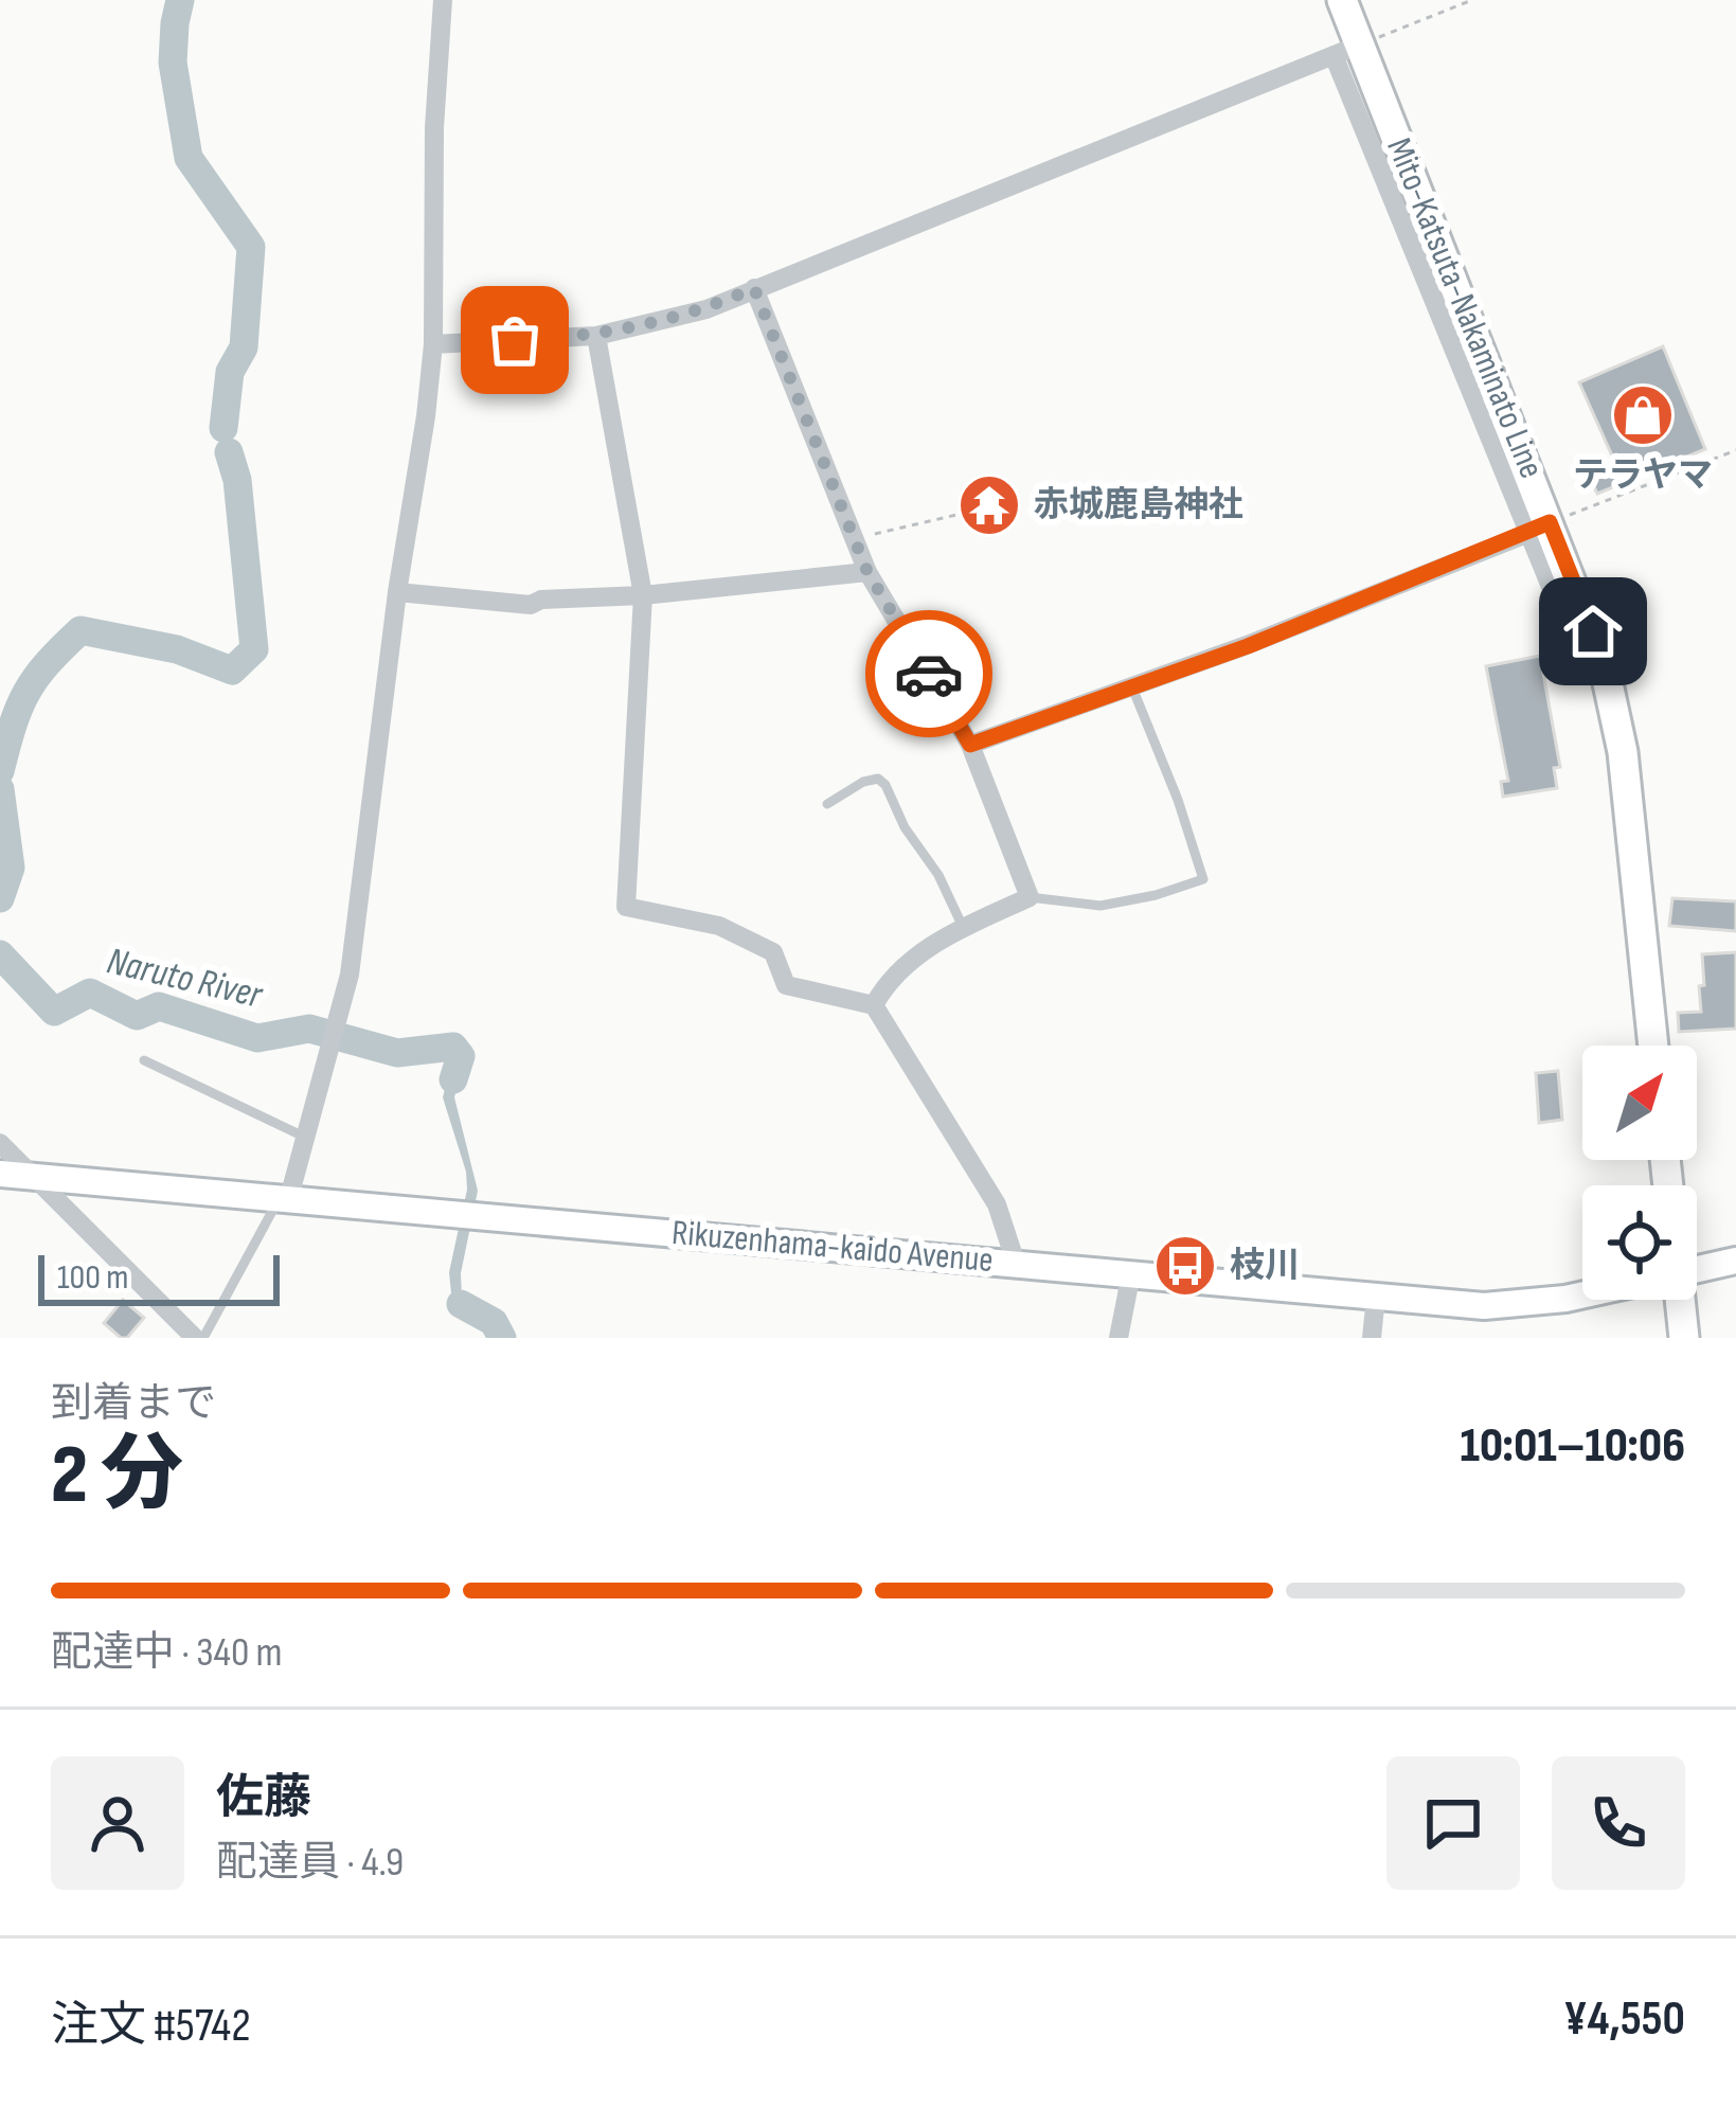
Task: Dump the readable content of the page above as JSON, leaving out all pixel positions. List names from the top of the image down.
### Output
{
  "streets": {
    "main road": ["Mito-Katsuta-Nakaminato Line", "Rikuzenhama-kaido Avenue"]
  },
  "water": ["Naruto River"],
  "places": {
    "shop": ["テラヤマ"],
    "temple": ["赤城鹿島神社"],
    "bus stop": ["枝川"]
  },
  "scale_bar": "100 m",
  "north": "top right",
  "page": {
    "scale": "100 m",
    "heading": ["2 分", "到着まで", "10:01–10:06"],
    "panel": [
      "佐藤",
      "配達員 · 4.9",
      "注文 #5742",
      "¥4,550"
    ],
    "bar": "配達中 · 340 m"
  }
}
